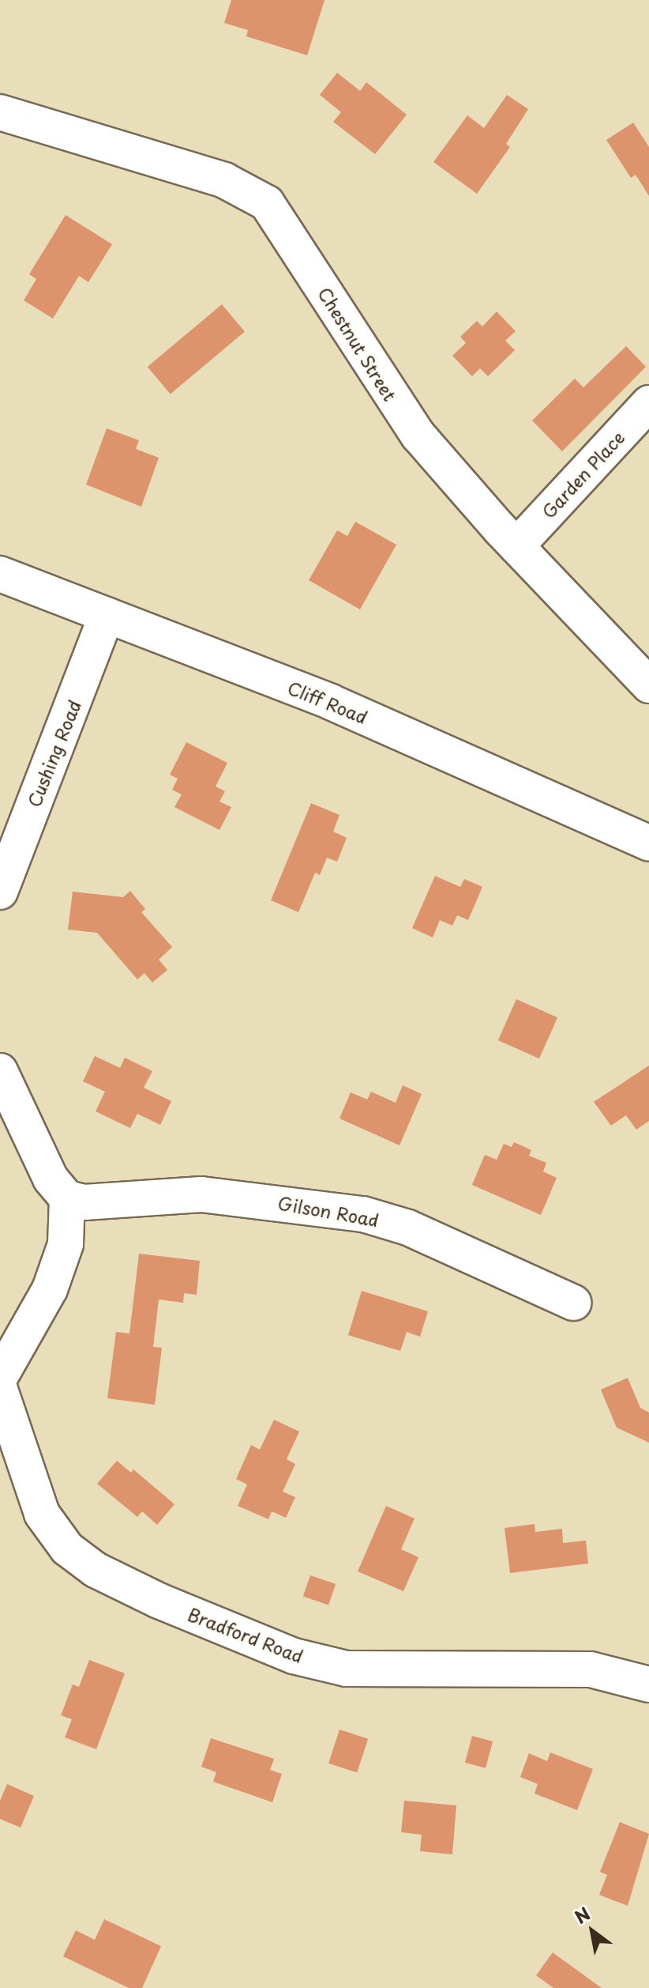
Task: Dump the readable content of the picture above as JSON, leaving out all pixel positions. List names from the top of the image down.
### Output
{
  "streets": {
    "street": [
      "Chestnut Street",
      "Garden Place",
      "Cliff Road",
      "Cushing Road",
      "Gilson Road",
      "Bradford Road"
    ]
  },
  "crossings": [
    ["Chestnut Street", "Garden Place"],
    ["Cliff Road", "Cushing Road"]
  ],
  "north": "top left"
}
